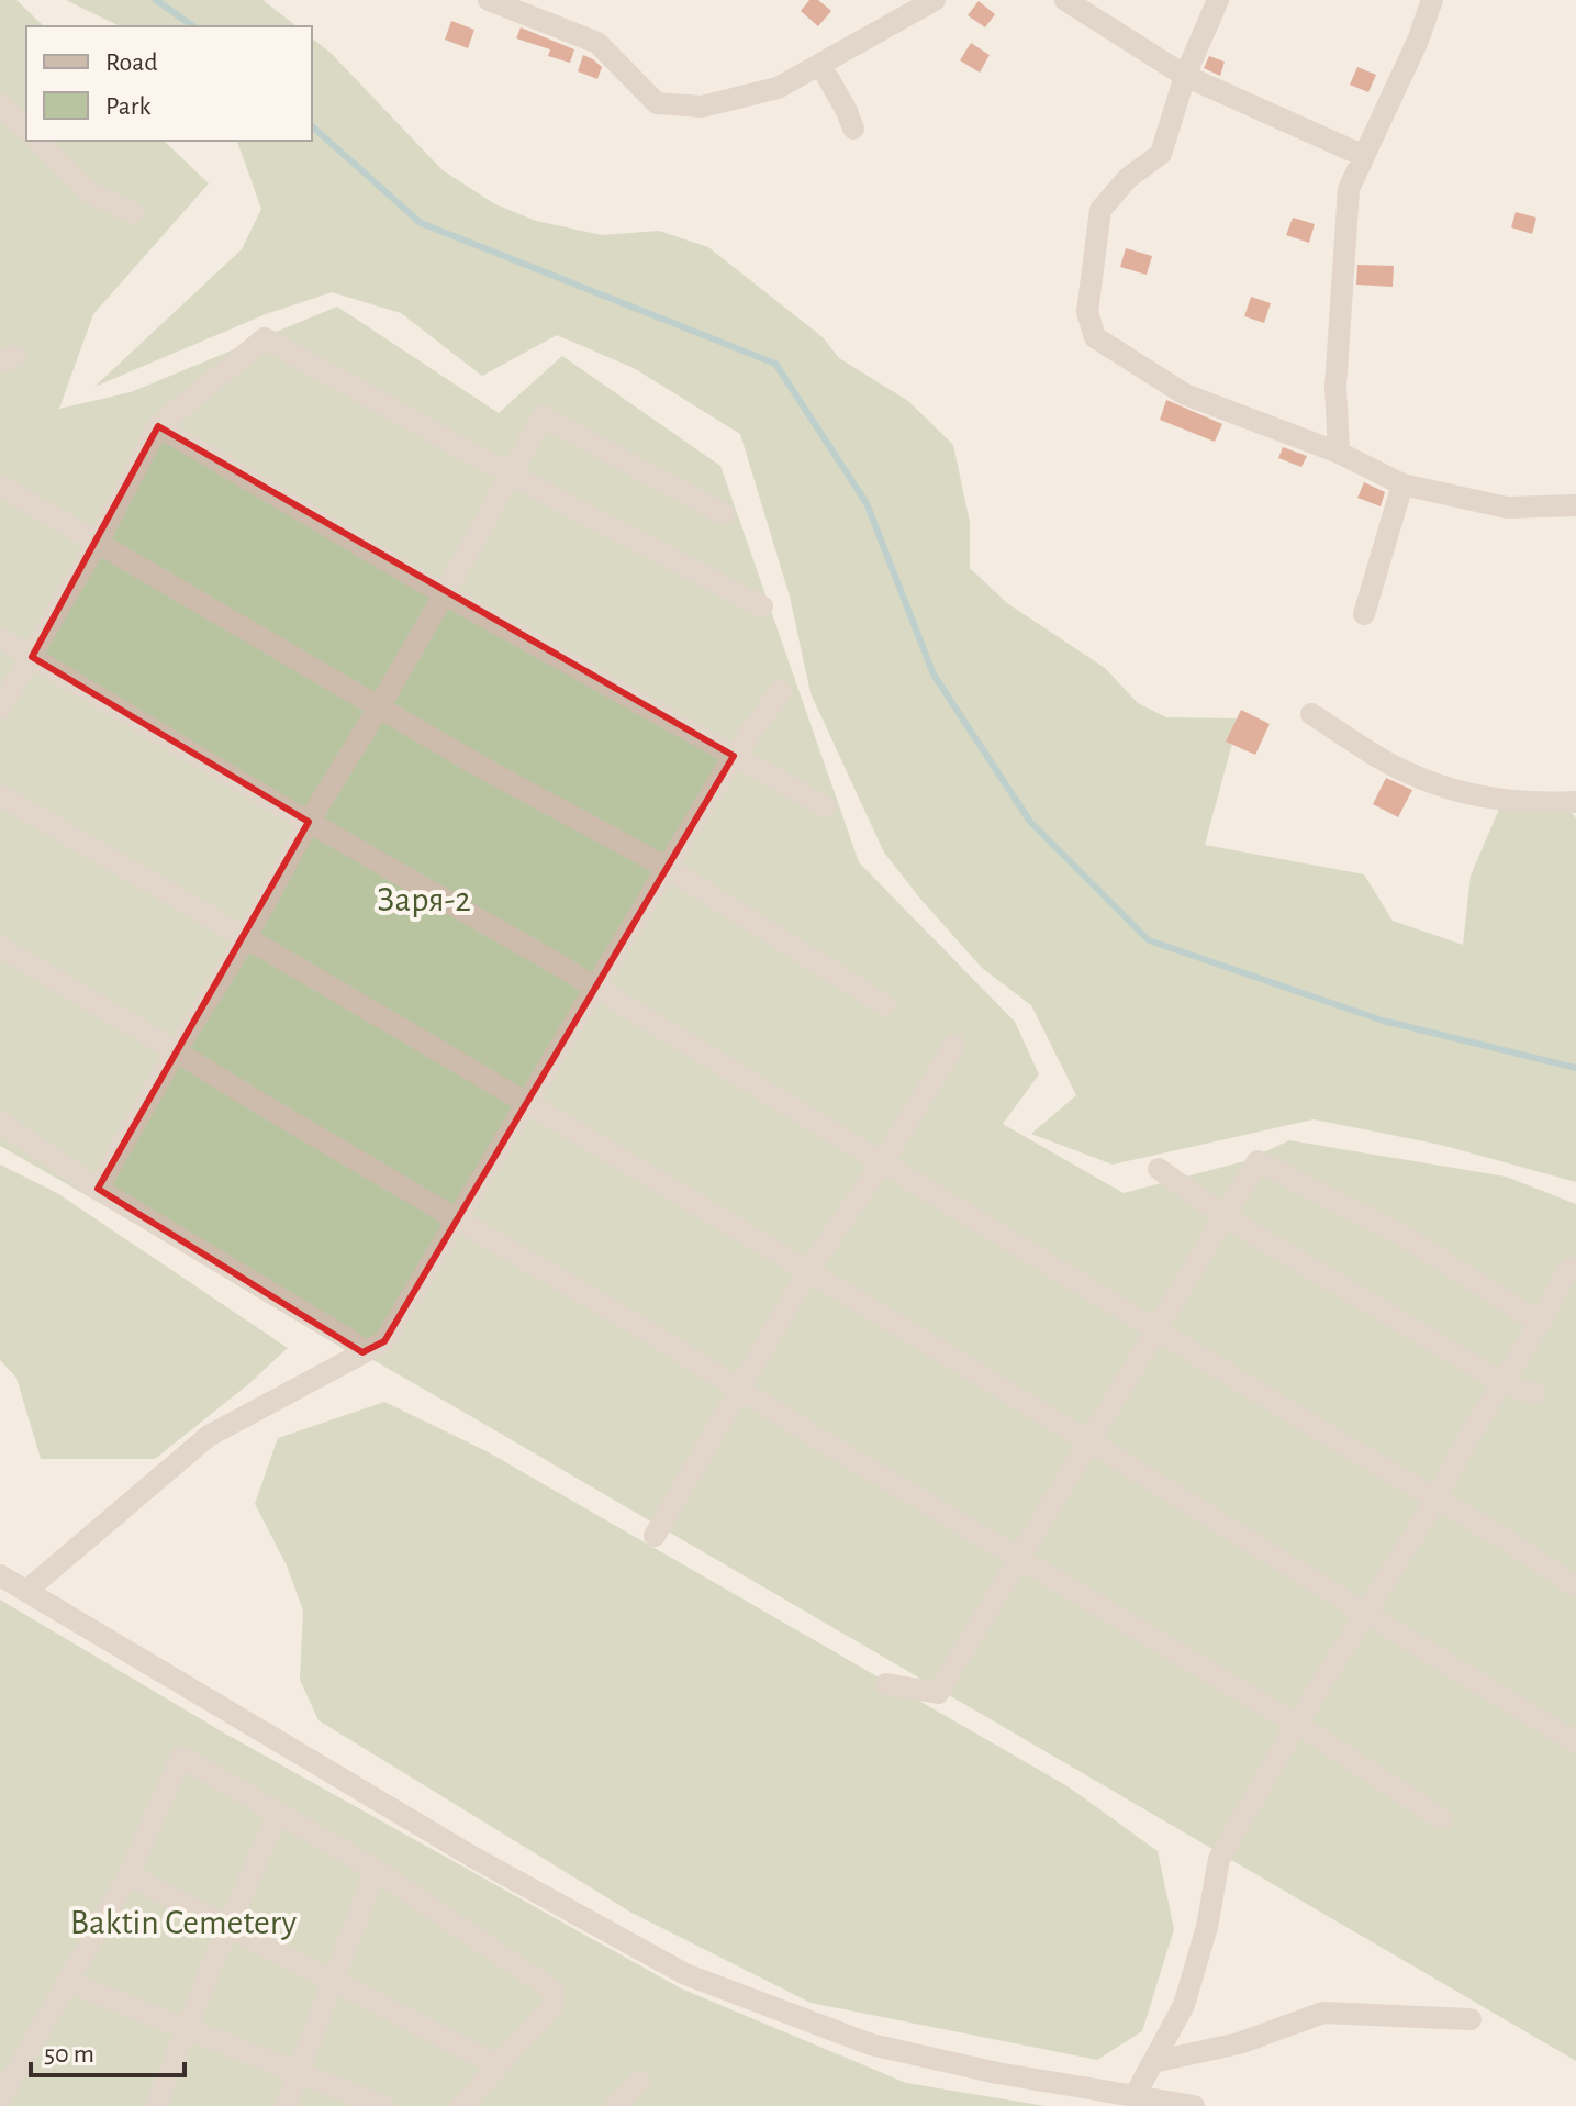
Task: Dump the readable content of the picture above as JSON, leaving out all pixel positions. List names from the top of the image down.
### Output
{
  "parks": ["Заря-2", "Baktin Cemetery"],
  "legend": ["Road", "Park"],
  "scale_bar": "50 m"
}
